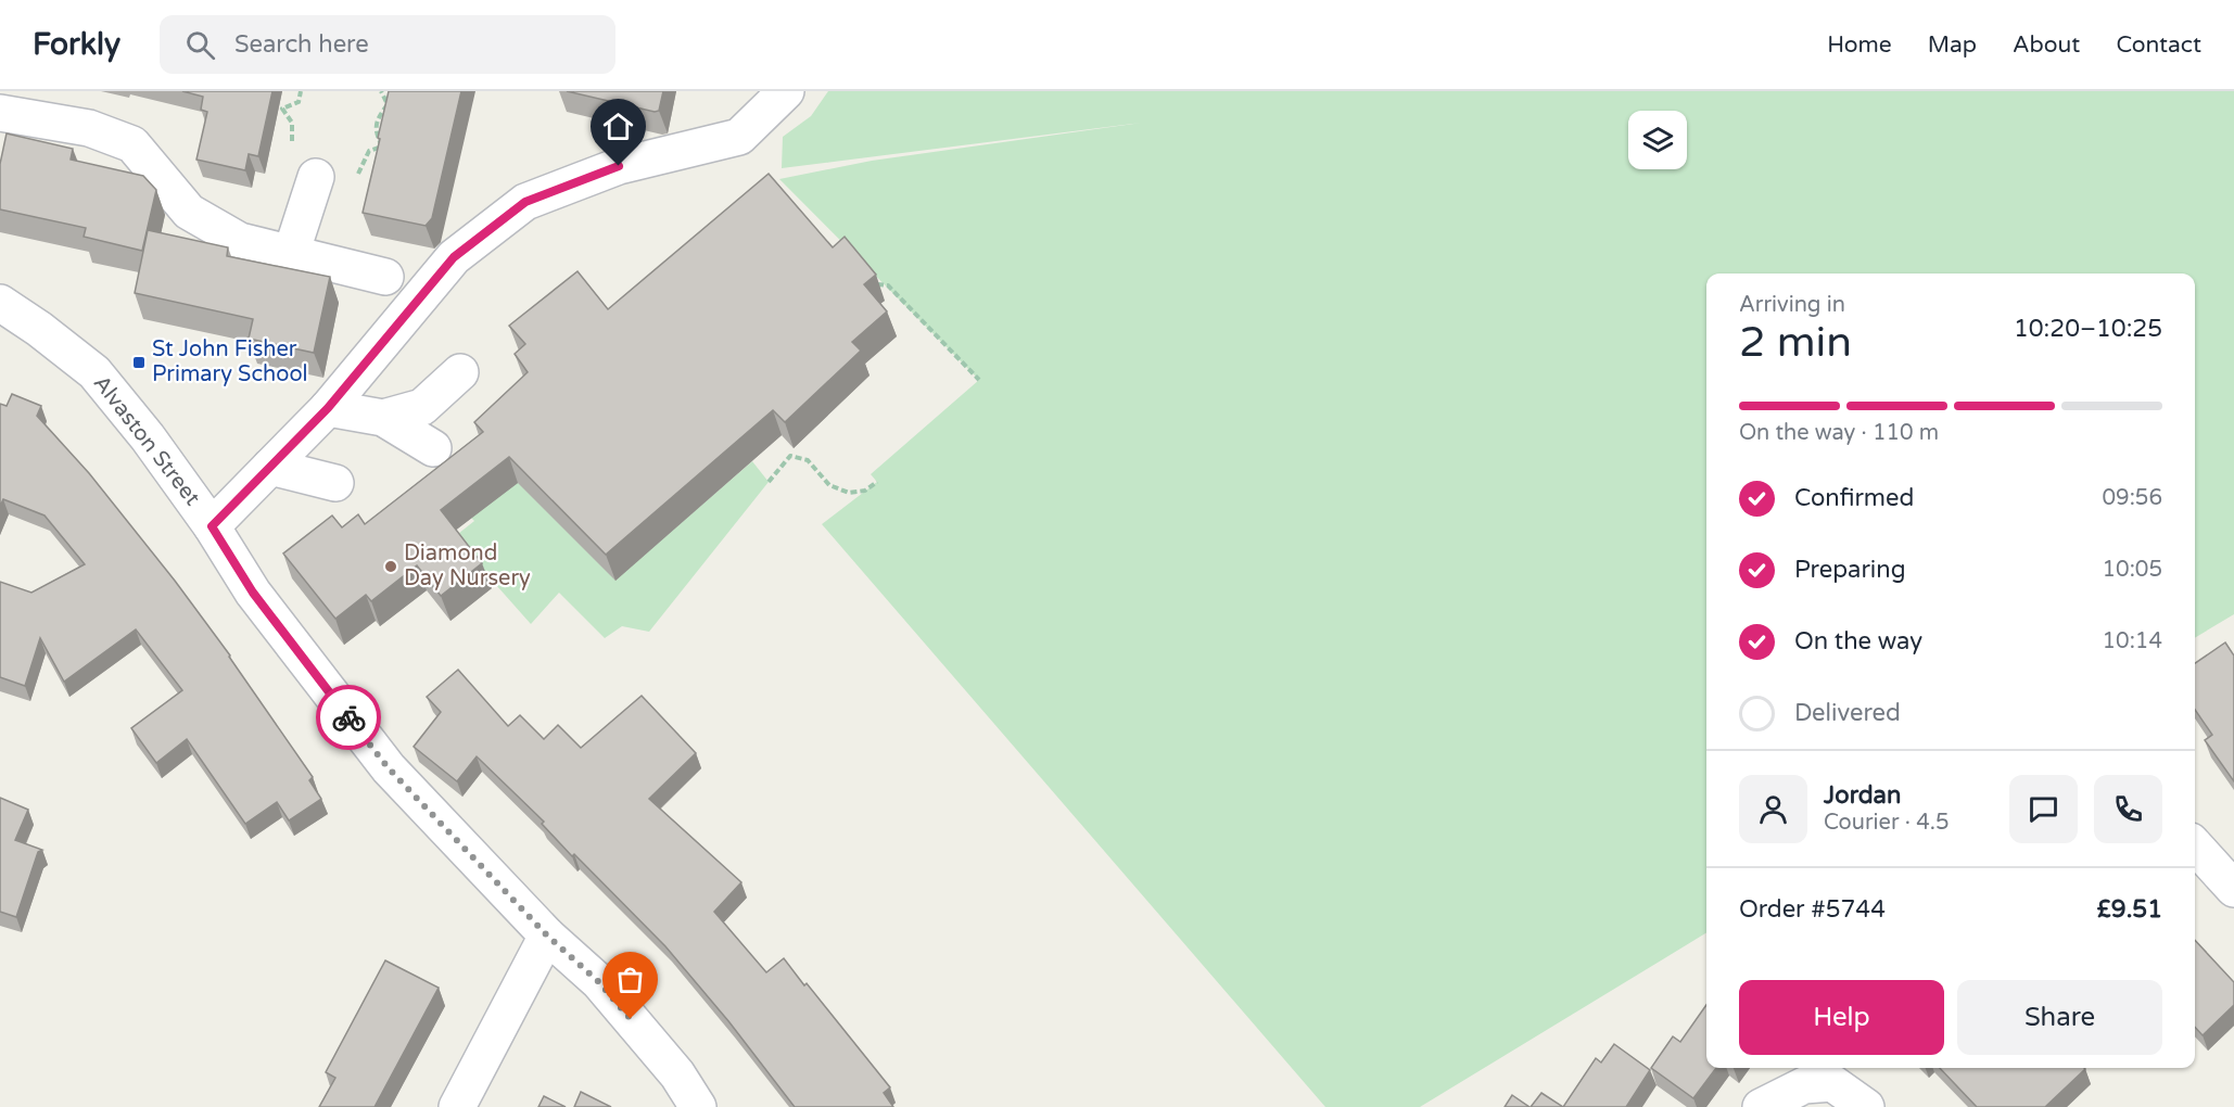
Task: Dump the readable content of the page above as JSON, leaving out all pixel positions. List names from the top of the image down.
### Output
{
  "streets": {
    "street": ["Alvaston Street"]
  },
  "places": {
    "transit": ["St John Fisher Primary School"],
    "other": ["Diamond Day Nursery"]
  },
  "page": {
    "header": "Forkly",
    "search": "Search here",
    "nav": [
      "Home",
      "Map",
      "About",
      "Contact"
    ],
    "heading": ["2 min", "Arriving in", "10:20–10:25"],
    "panel": [
      "Jordan",
      "Courier · 4.5",
      "Order #5744",
      "£9.51"
    ],
    "bar": "On the way · 110 m",
    "list": [
      ["Confirmed", "09:56"],
      ["Preparing", "10:05"],
      ["On the way", "10:14"],
      "Delivered"
    ],
    "buttons": ["Help", "Share"]
  }
}
